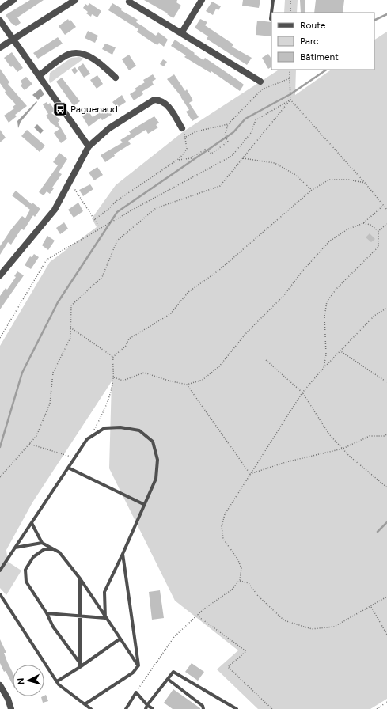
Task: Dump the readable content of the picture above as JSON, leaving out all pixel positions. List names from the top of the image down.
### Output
{
  "places": {
    "bus stop": ["Paguenaud"]
  },
  "legend": ["Route", "Parc", "Bâtiment"],
  "north": "left"
}
